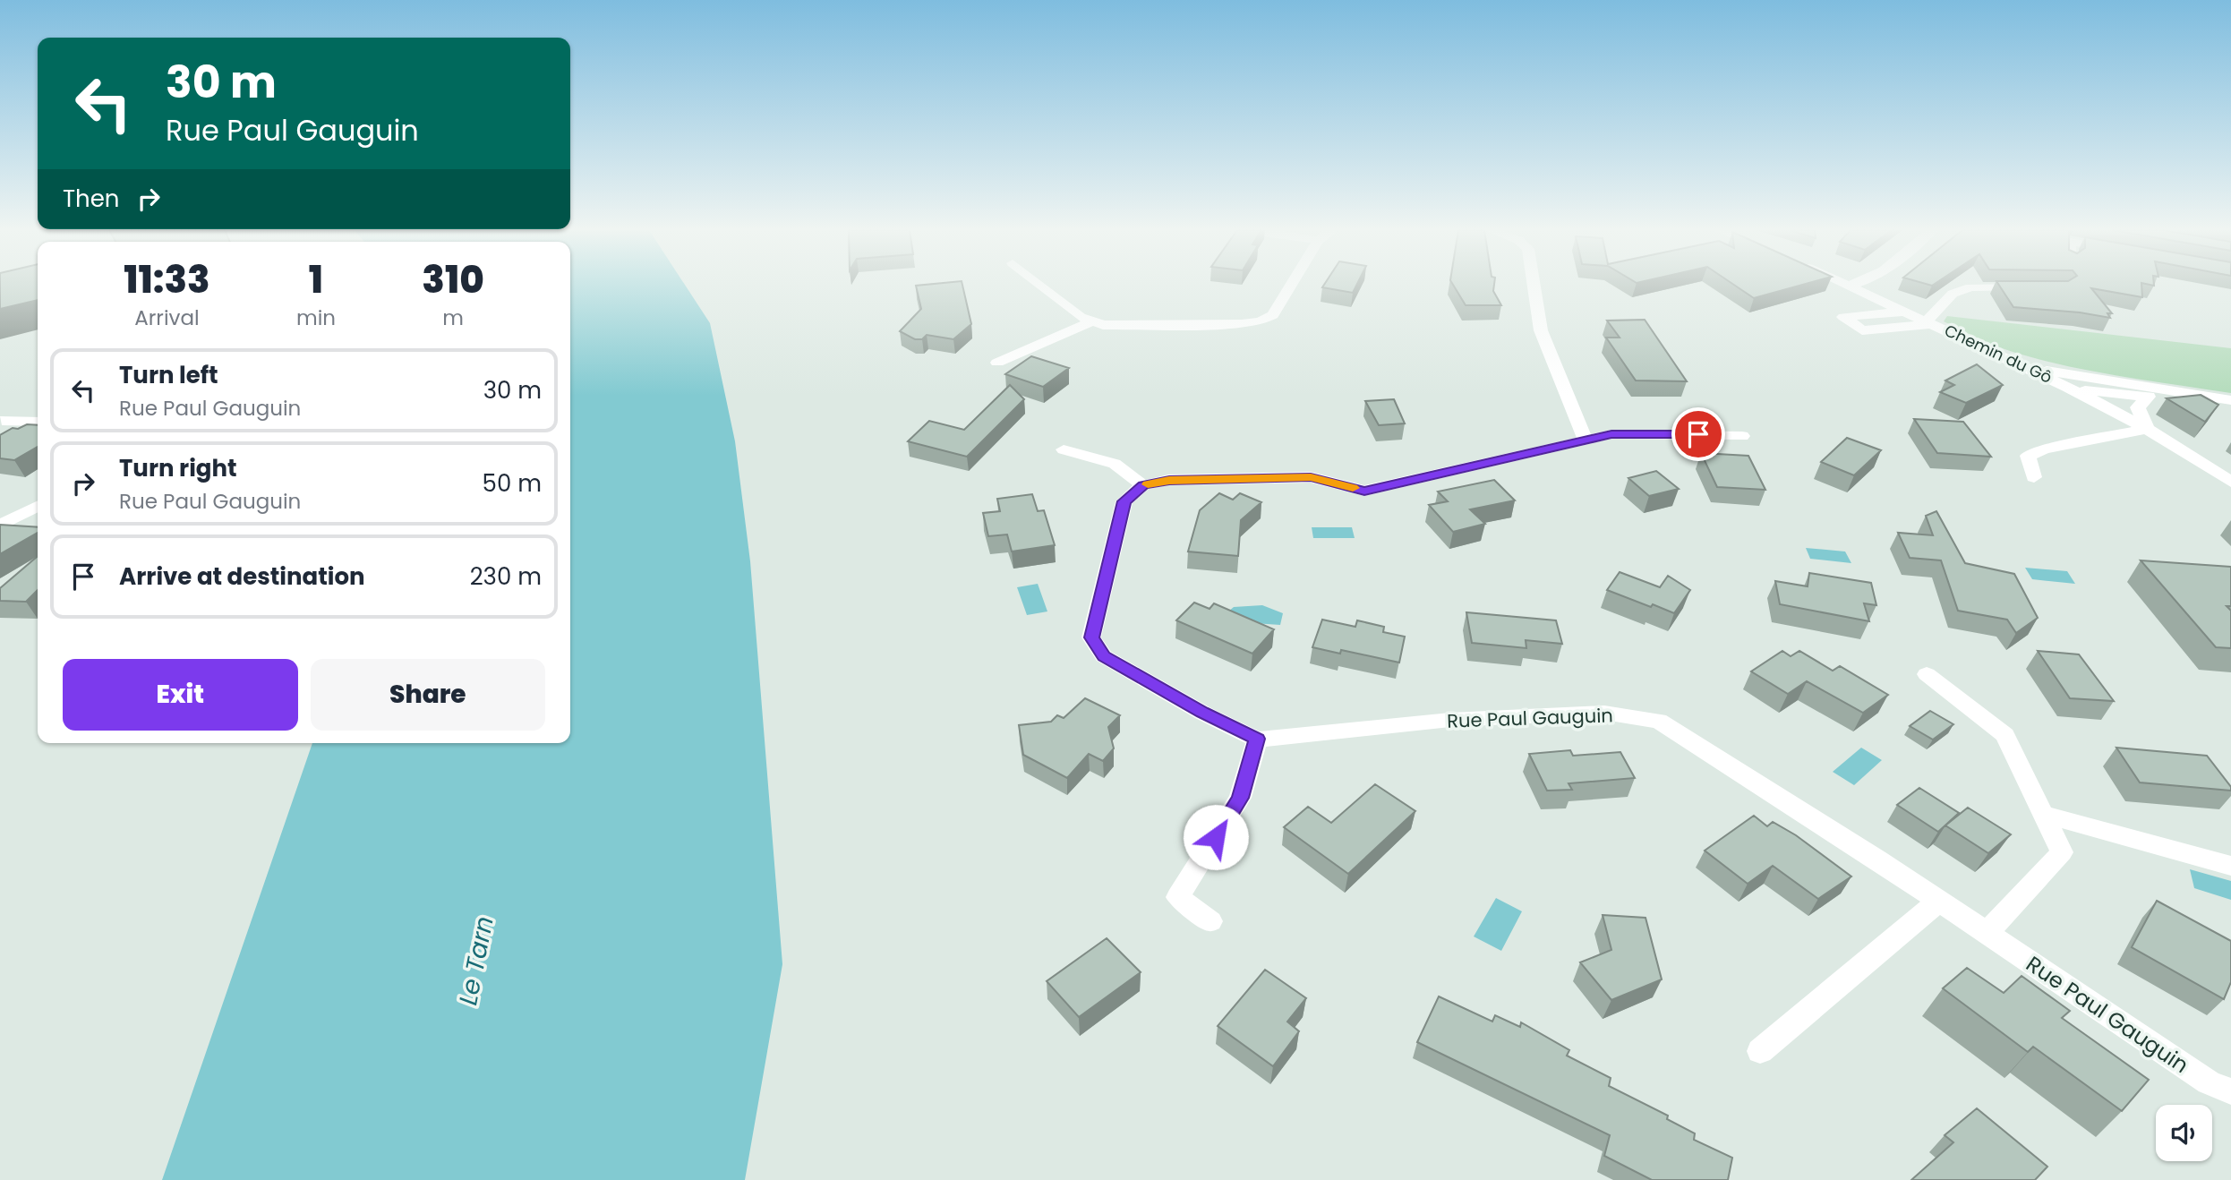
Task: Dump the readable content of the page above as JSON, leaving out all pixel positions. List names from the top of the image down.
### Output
{
  "streets": {
    "street": ["Chemin du Gô", "Rue Paul Gauguin"]
  },
  "water": ["Le Tarn"],
  "page": {
    "turn": ["30 m", "Rue Paul Gauguin"],
    "then": "Then",
    "eta": [
      "11:33",
      "Arrival",
      "1",
      "min",
      "310",
      "m"
    ],
    "list": [
      {
        "name": "Turn left",
        "note": "Rue Paul Gauguin",
        "value": "30 m"
      },
      {
        "name": "Turn right",
        "note": "Rue Paul Gauguin",
        "value": "50 m"
      },
      {
        "name": "Arrive at destination",
        "value": "230 m"
      }
    ],
    "buttons": ["Exit", "Share"]
  }
}
